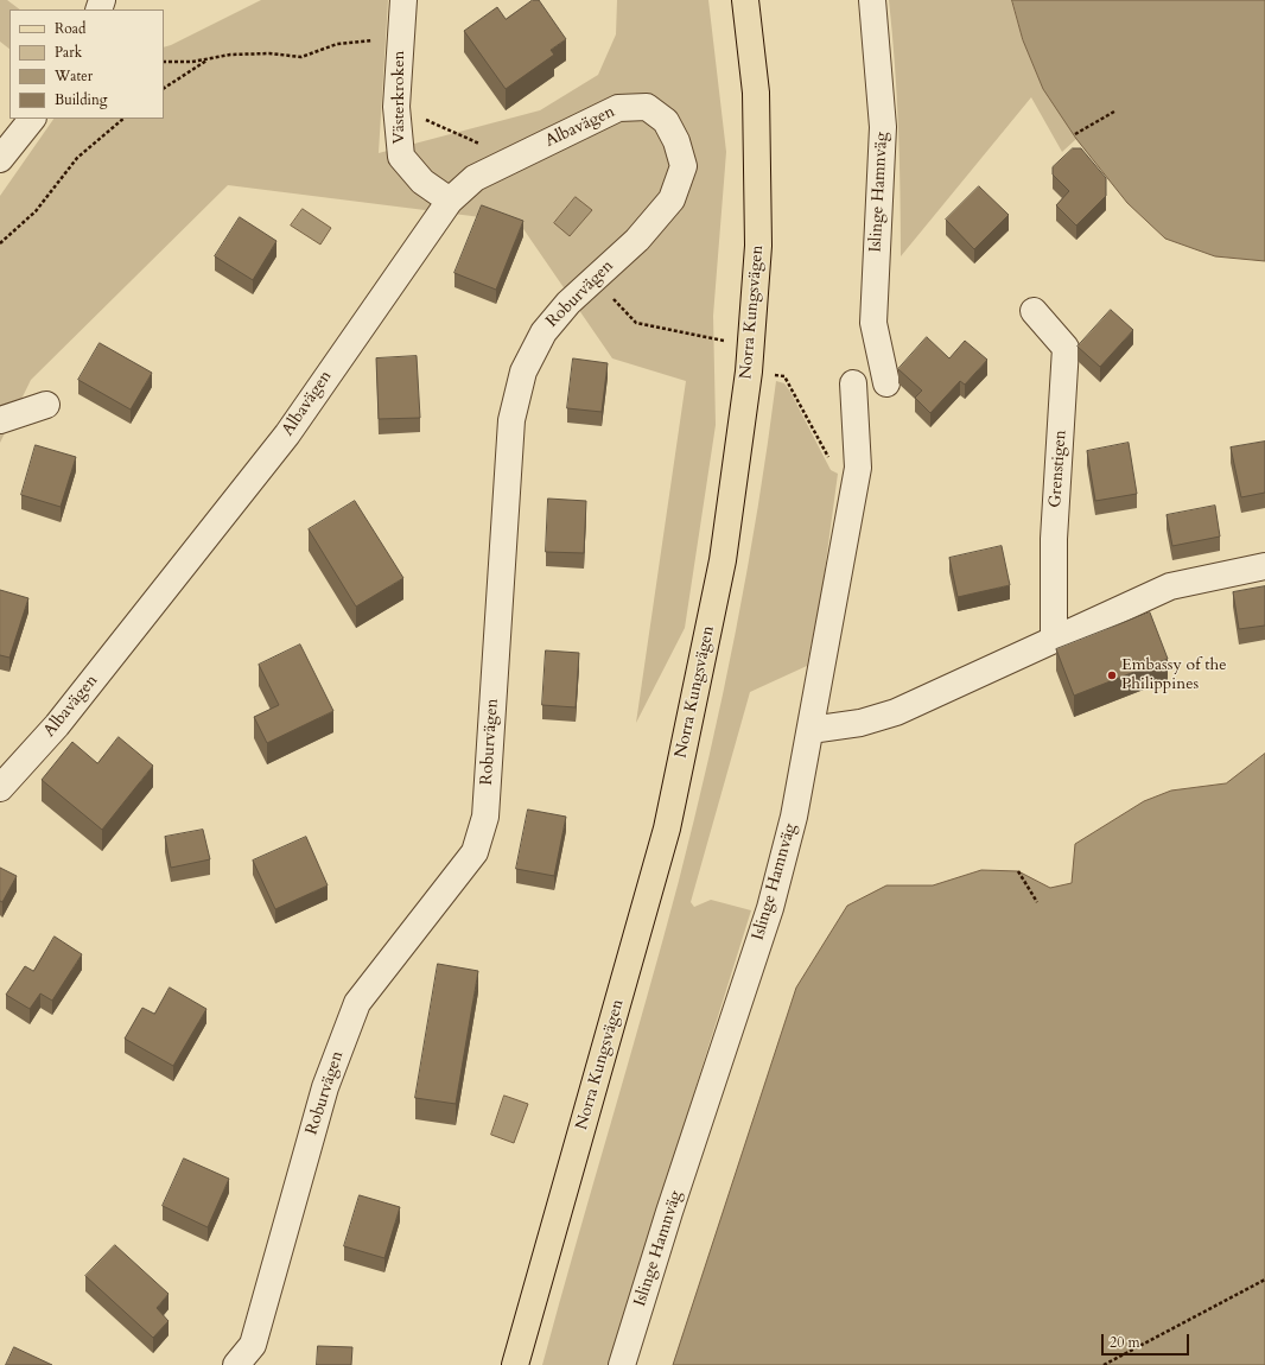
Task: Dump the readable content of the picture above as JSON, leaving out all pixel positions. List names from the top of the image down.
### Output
{
  "streets": {
    "main road": ["Norra Kungsvägen"],
    "street": [
      "Västerkroken",
      "Albavägen",
      "Islinge Hamnväg",
      "Roburvägen",
      "Grenstigen"
    ]
  },
  "crossings": [
    ["Västerkroken", "Albavägen"],
    ["Albavägen", "Roburvägen"]
  ],
  "places": ["Embassy of the Philippines"],
  "legend": [
    "Road",
    "Park",
    "Water",
    "Building"
  ],
  "scale_bar": "20 m"
}
